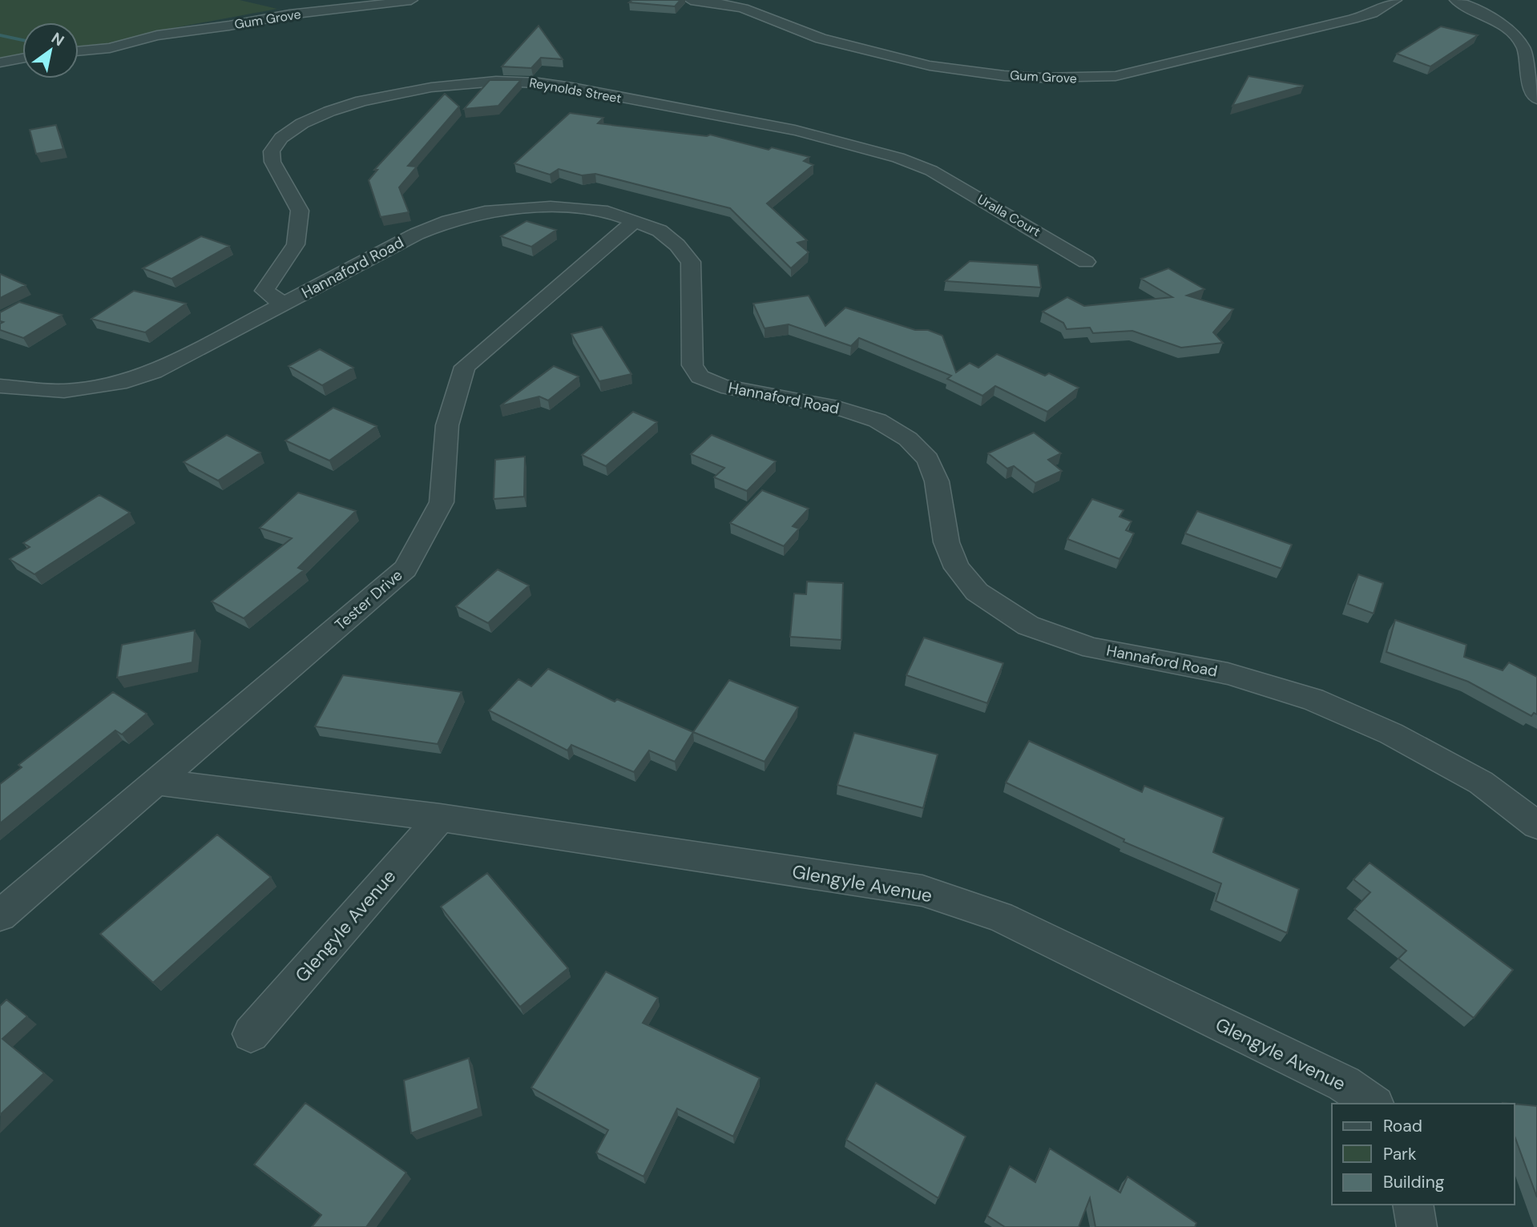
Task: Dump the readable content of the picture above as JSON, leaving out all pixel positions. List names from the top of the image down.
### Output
{
  "streets": {
    "street": [
      "Gum Grove",
      "Reynolds Street",
      "Uralla Court",
      "Hannaford Road",
      "Tester Drive",
      "Glengyle Avenue"
    ]
  },
  "crossings": [
    ["Reynolds Street", "Uralla Court"],
    ["Reynolds Street", "Hannaford Road"],
    ["Hannaford Road", "Tester Drive"],
    ["Tester Drive", "Glengyle Avenue"]
  ],
  "legend": ["Road", "Park", "Building"],
  "north": "top right"
}
